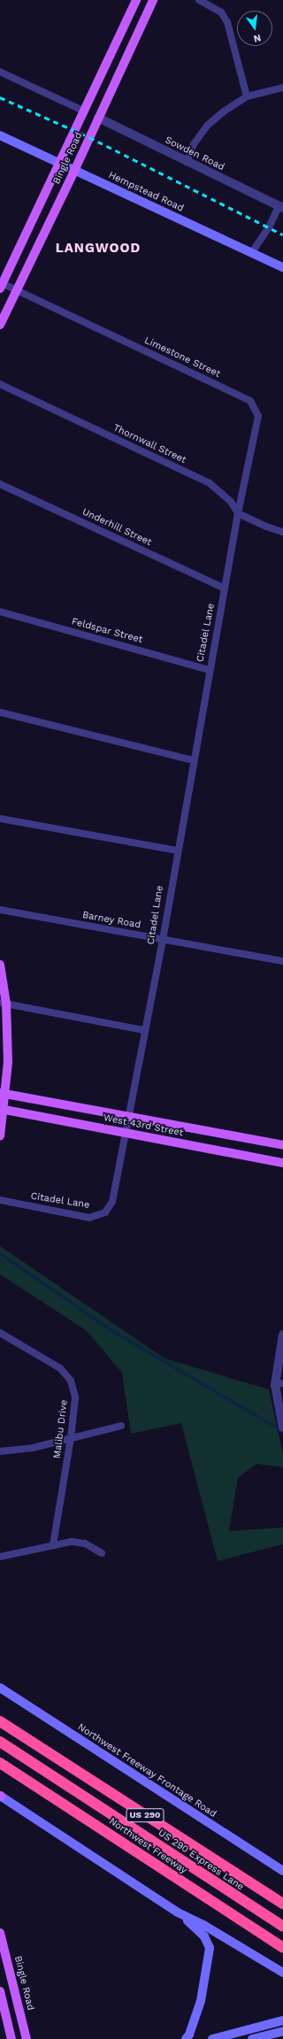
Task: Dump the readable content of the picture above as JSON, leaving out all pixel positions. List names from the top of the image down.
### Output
{
  "streets": {
    "highway": ["US 290", "Northwest Freeway", "US 290 Express Lane"],
    "main road": [
      "Bingle Road",
      "Hempstead Road",
      "West 43rd Street",
      "Northwest Freeway Frontage Road"
    ],
    "street": [
      "Sowden Road",
      "Limestone Street",
      "Thornwall Street",
      "Underhill Street",
      "Feldspar Street",
      "Citadel Lane",
      "Barney Road",
      "Malibu Drive"
    ]
  },
  "crossings": [
    ["Sowden Road", "Bingle Road"],
    ["Bingle Road", "Hempstead Road"],
    ["Bingle Road", "Limestone Street"],
    ["Limestone Street", "Thornwall Street"],
    ["Limestone Street", "Citadel Lane"],
    ["Thornwall Street", "Citadel Lane"],
    ["Underhill Street", "Citadel Lane"],
    ["Feldspar Street", "Citadel Lane"],
    ["Citadel Lane", "Barney Road"],
    ["Citadel Lane", "West 43rd Street"]
  ],
  "districts": ["LANGWOOD"],
  "north": "bottom"
}
